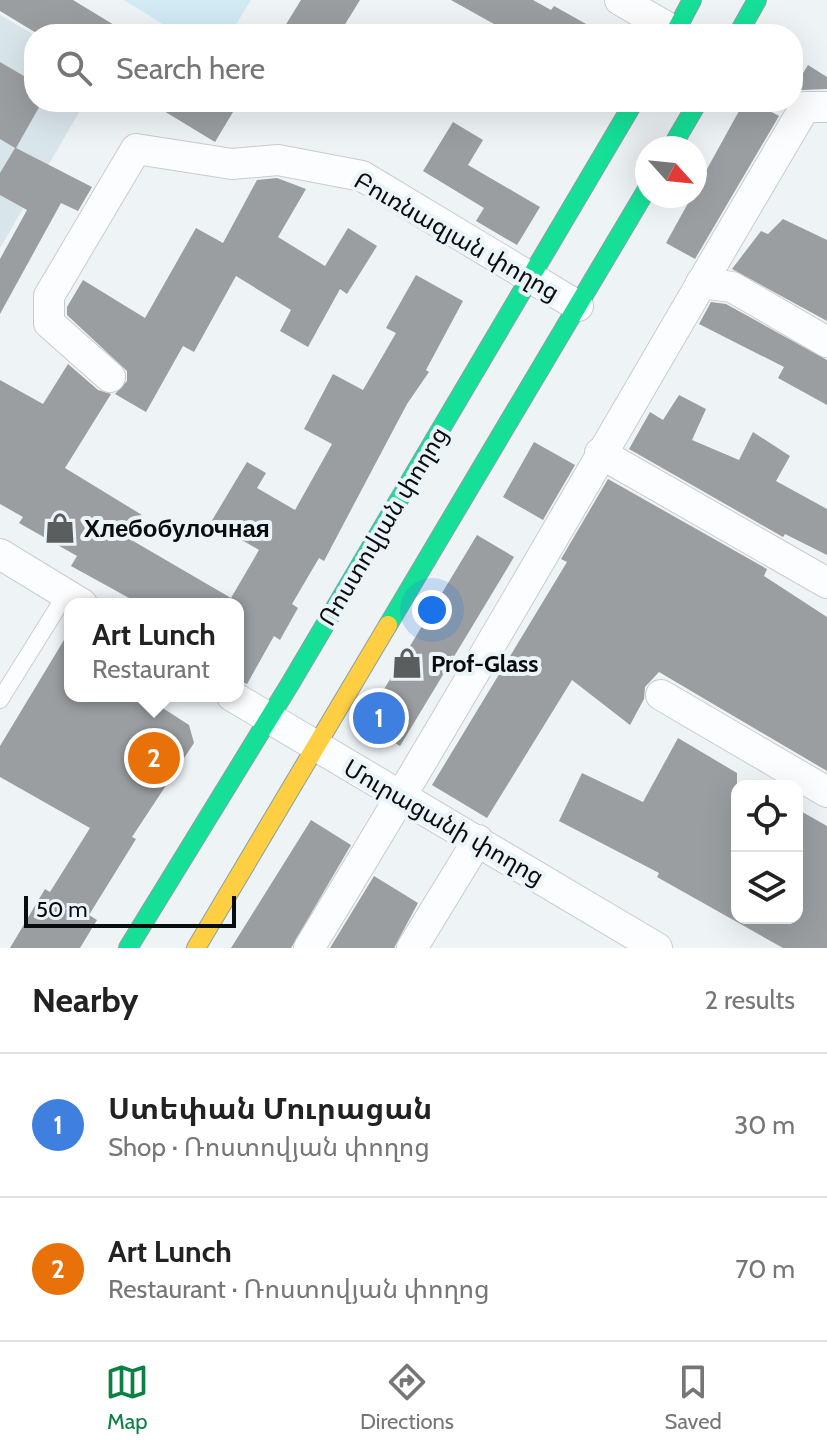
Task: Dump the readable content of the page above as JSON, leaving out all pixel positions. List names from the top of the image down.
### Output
{
  "streets": {
    "main road": ["Ռոստովյան փողոց"],
    "street": ["Բուռնազյան փողոց", "Մուրացանի փողոց"]
  },
  "crossings": [
    ["Բուռնազյան փողոց", "Ռոստովյան փողոց"],
    ["Ռոստովյան փողոց", "Մուրացանի փողոց"]
  ],
  "places": {
    "shop": ["Хлебобулочная", "Prof-Glass"]
  },
  "scale_bar": "50 m",
  "north": "bottom right",
  "page": {
    "search": "Search here",
    "popup": ["Art Lunch", "Restaurant"],
    "pins": ["1", "2"],
    "scale": "50 m",
    "heading": ["Nearby", "2 results"],
    "list": [
      {
        "mark": "1",
        "name": "Ստեփան Մուրացան",
        "note": "Shop · Ռոստովյան փողոց",
        "value": "30 m"
      },
      {
        "mark": "2",
        "name": "Art Lunch",
        "note": "Restaurant · Ռոստովյան փողոց",
        "value": "70 m"
      }
    ],
    "nav": ["Map", "Directions", "Saved"]
  }
}
